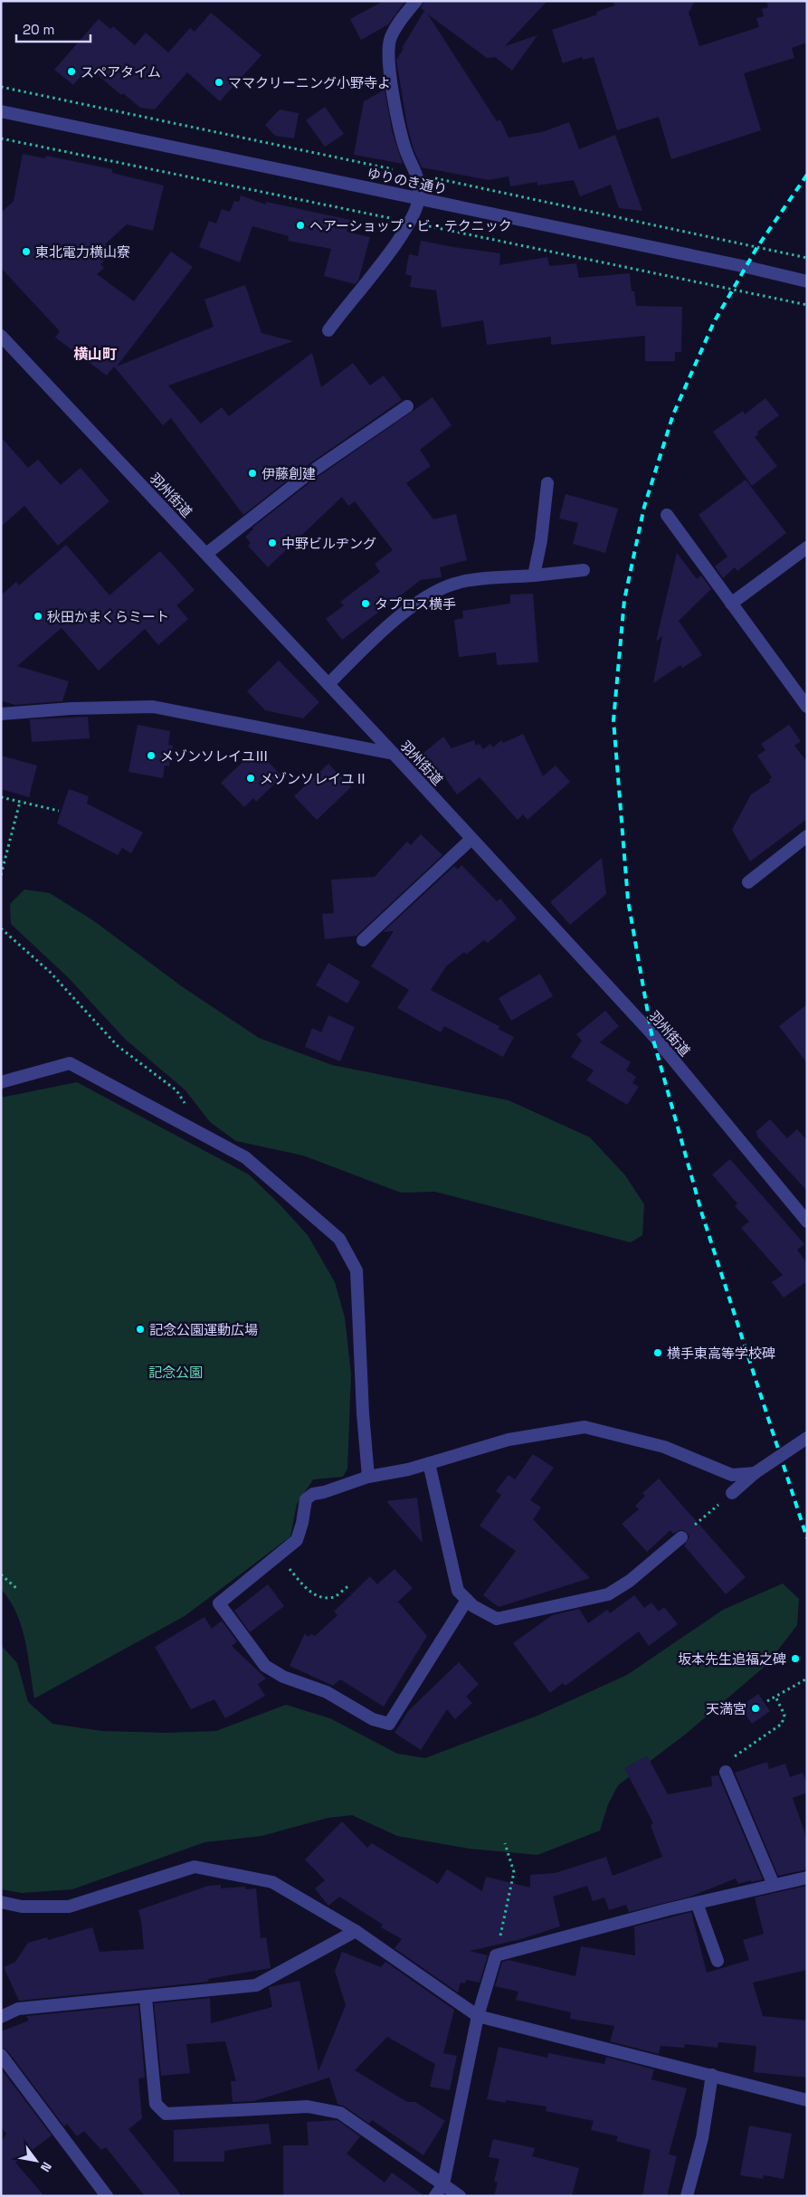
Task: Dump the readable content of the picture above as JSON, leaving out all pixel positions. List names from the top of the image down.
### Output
{
  "streets": {
    "street": ["ゆりのき通り", "羽州街道"]
  },
  "districts": ["横山町"],
  "parks": ["記念公園"],
  "places": [
    "スペアタイム",
    "ママクリーニング小野寺よ",
    "ヘアーショップ・ビ・テクニック",
    "東北電力横山寮",
    "伊藤創建",
    "中野ビルヂング",
    "タプロス横手",
    "秋田かまくらミート",
    "メゾンソレイユⅢ",
    "メゾンソレイユⅡ",
    "記念公園運動広場",
    "横手東高等学校碑",
    "坂本先生追福之碑",
    "天満宮"
  ],
  "scale_bar": "20 m",
  "north": "bottom right"
}
